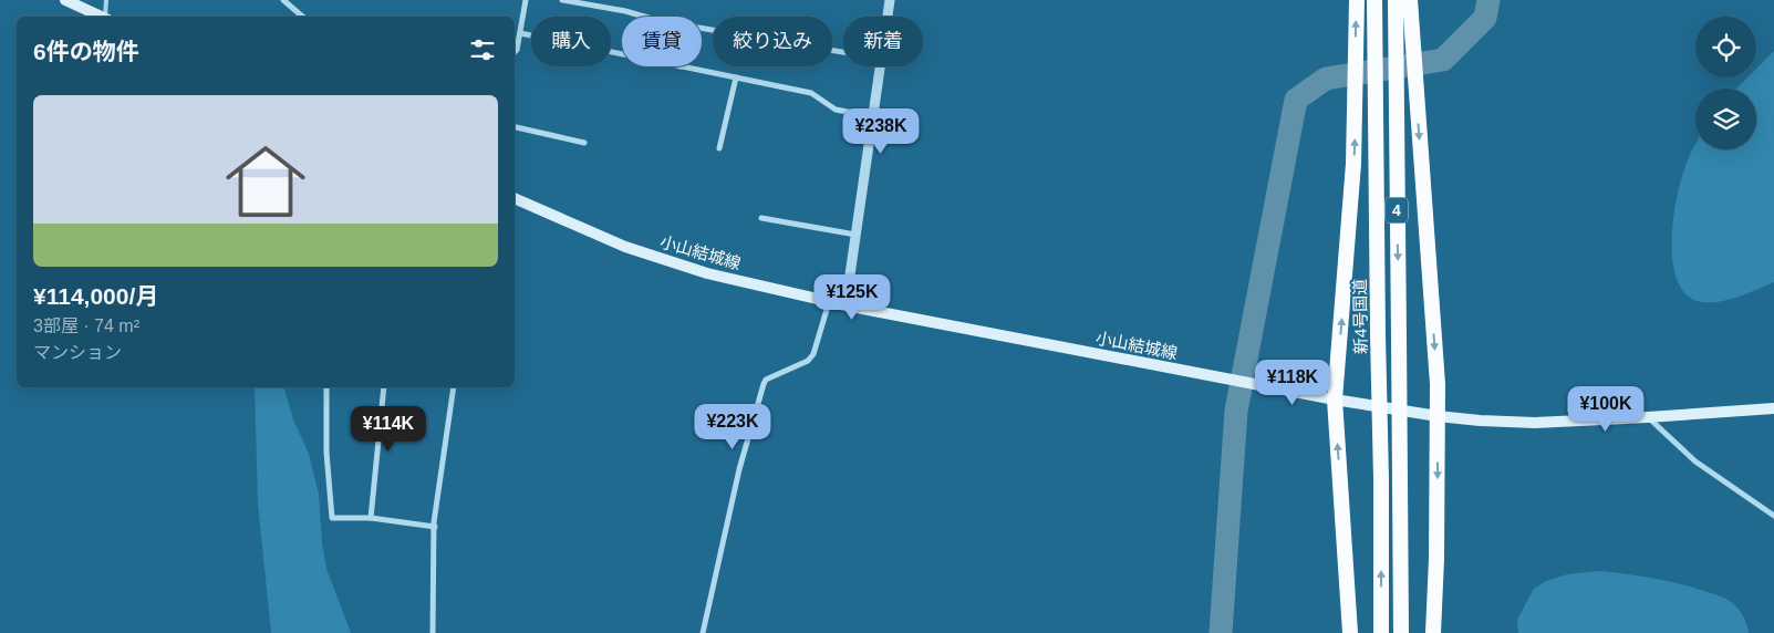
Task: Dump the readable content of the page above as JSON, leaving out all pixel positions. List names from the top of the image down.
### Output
{
  "streets": {
    "highway": ["4", "新4号国道"],
    "main road": ["小山結城線"]
  },
  "page": {
    "chip": [
      "購入",
      "賃貸",
      "絞り込み",
      "新着"
    ],
    "heading": "6件の物件",
    "list": [
      {
        "name": "¥114,000/月",
        "note": "3部屋 · 74 m² · マンション"
      }
    ],
    "price": [
      "¥238K",
      "¥125K",
      "¥118K",
      "¥100K",
      "¥223K",
      "¥114K"
    ]
  }
}
